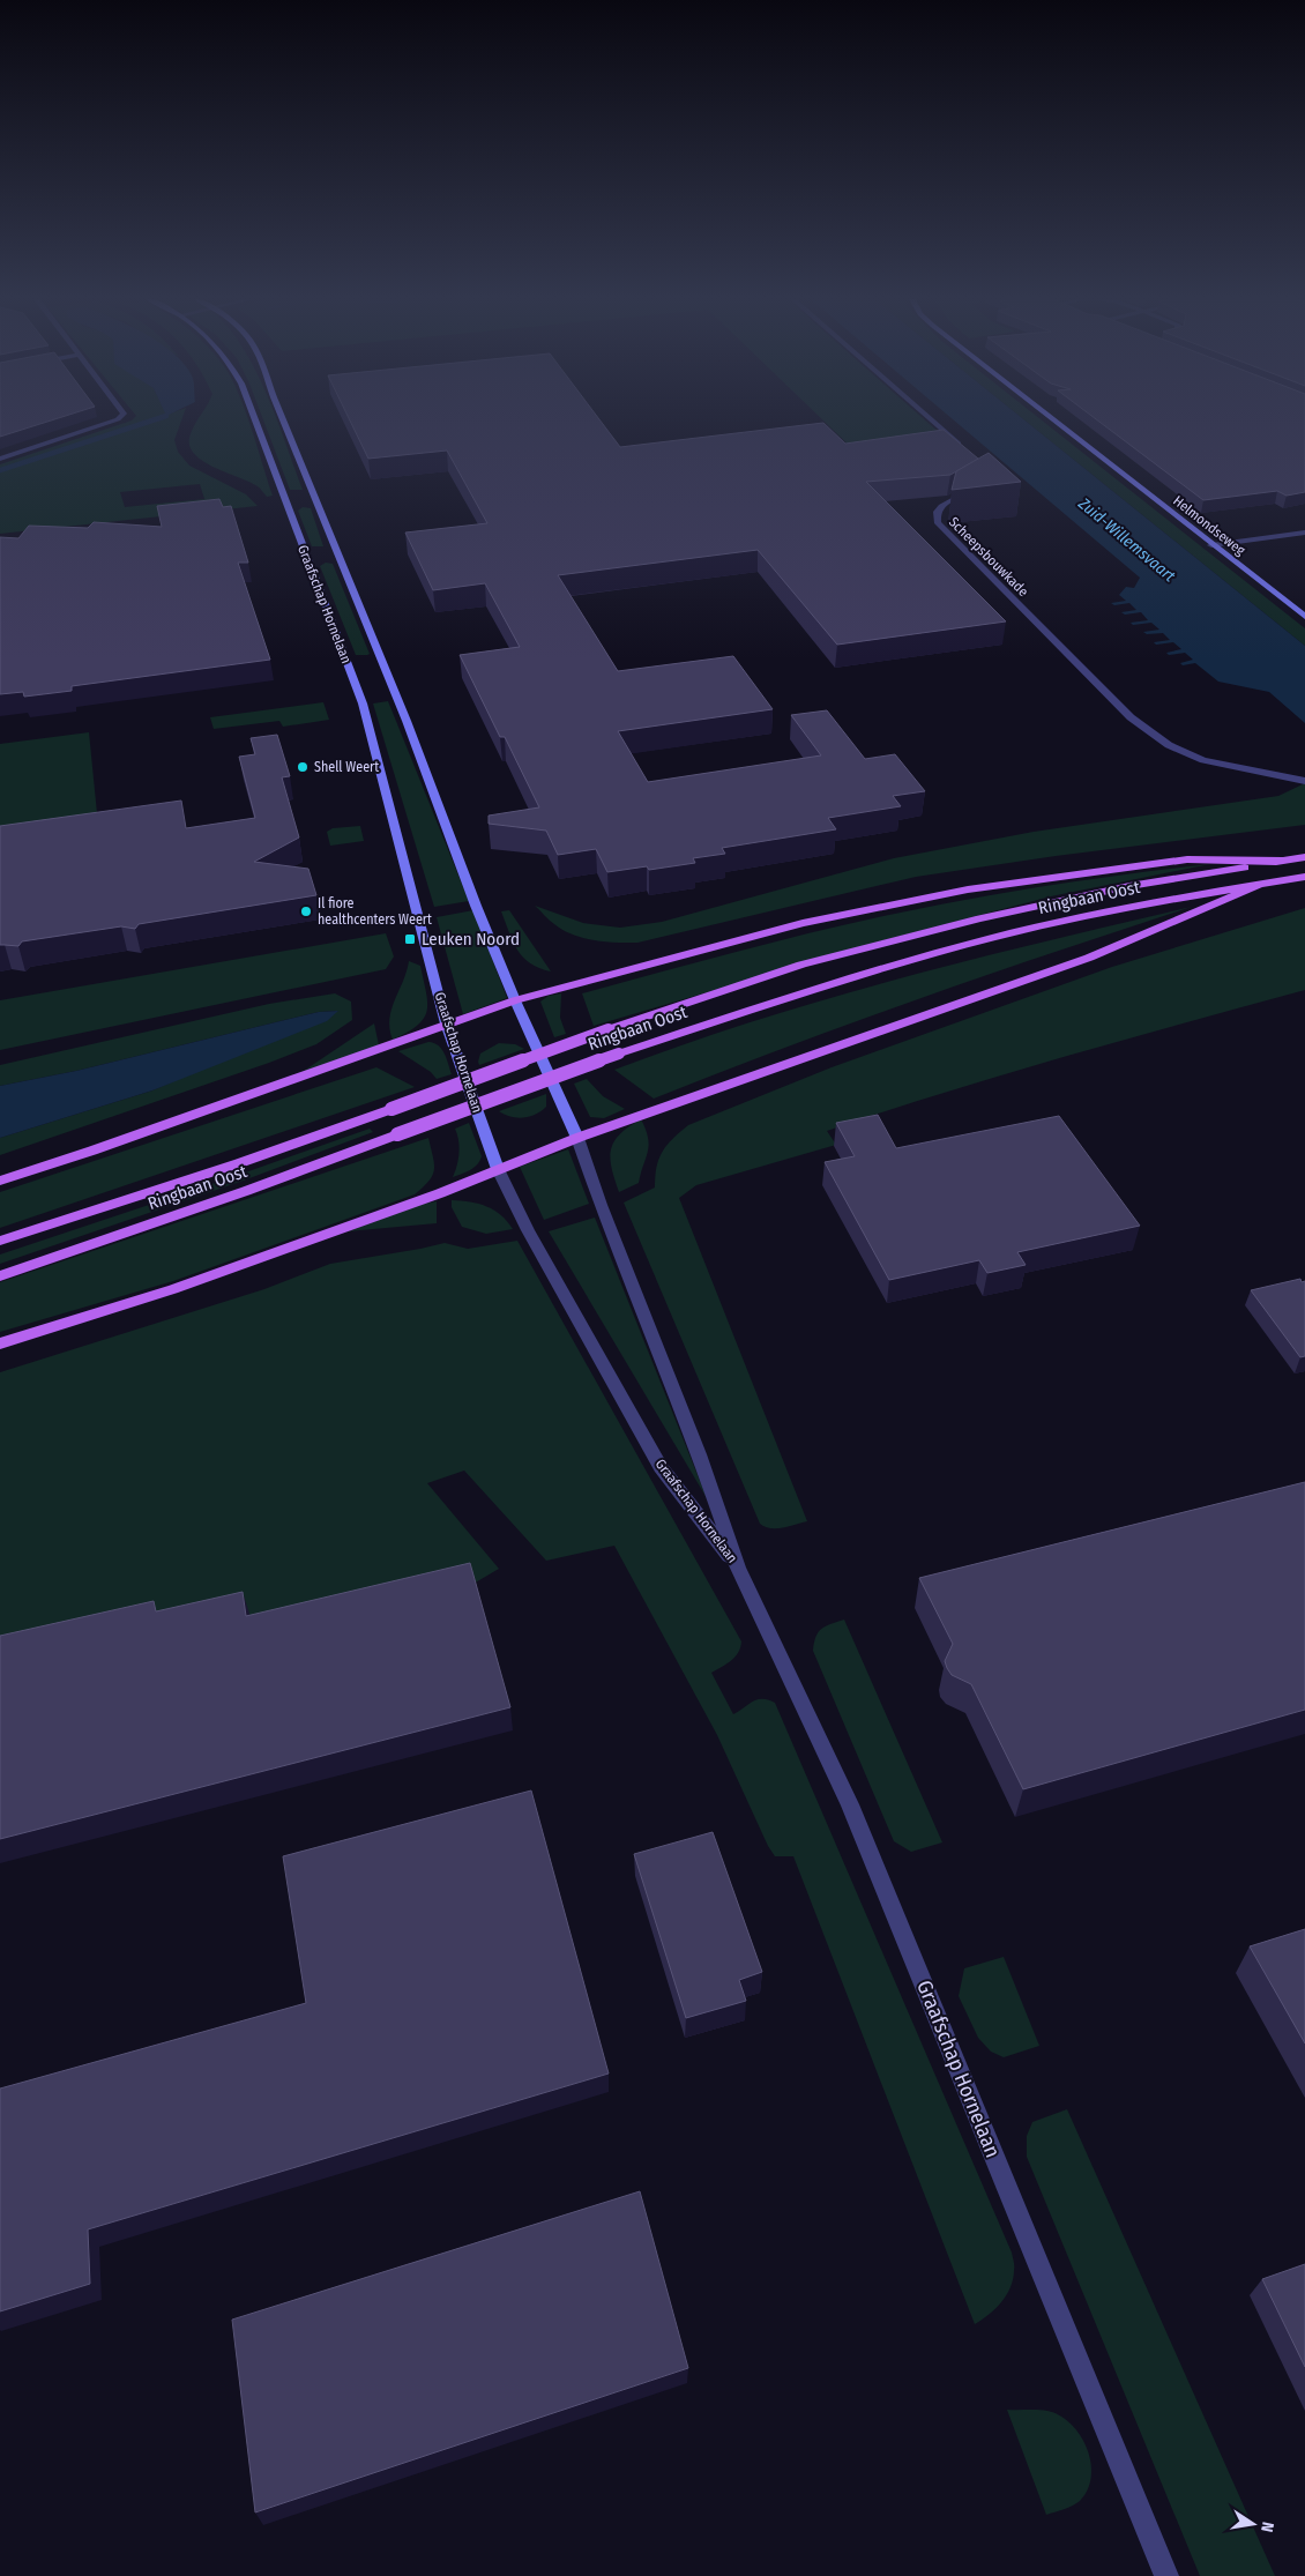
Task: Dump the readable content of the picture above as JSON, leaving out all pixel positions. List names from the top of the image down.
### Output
{
  "streets": {
    "main road": ["Ringbaan Oost"],
    "street": ["Helmondseweg", "Scheepsbouwkade", "Graafschap Hornelaan"]
  },
  "water": ["Zuid-Willemsvaart"],
  "places": {
    "other": ["Shell Weert", "Il fiore healthcenters Weert"],
    "transit": ["Leuken Noord"]
  },
  "north": "right"
}
